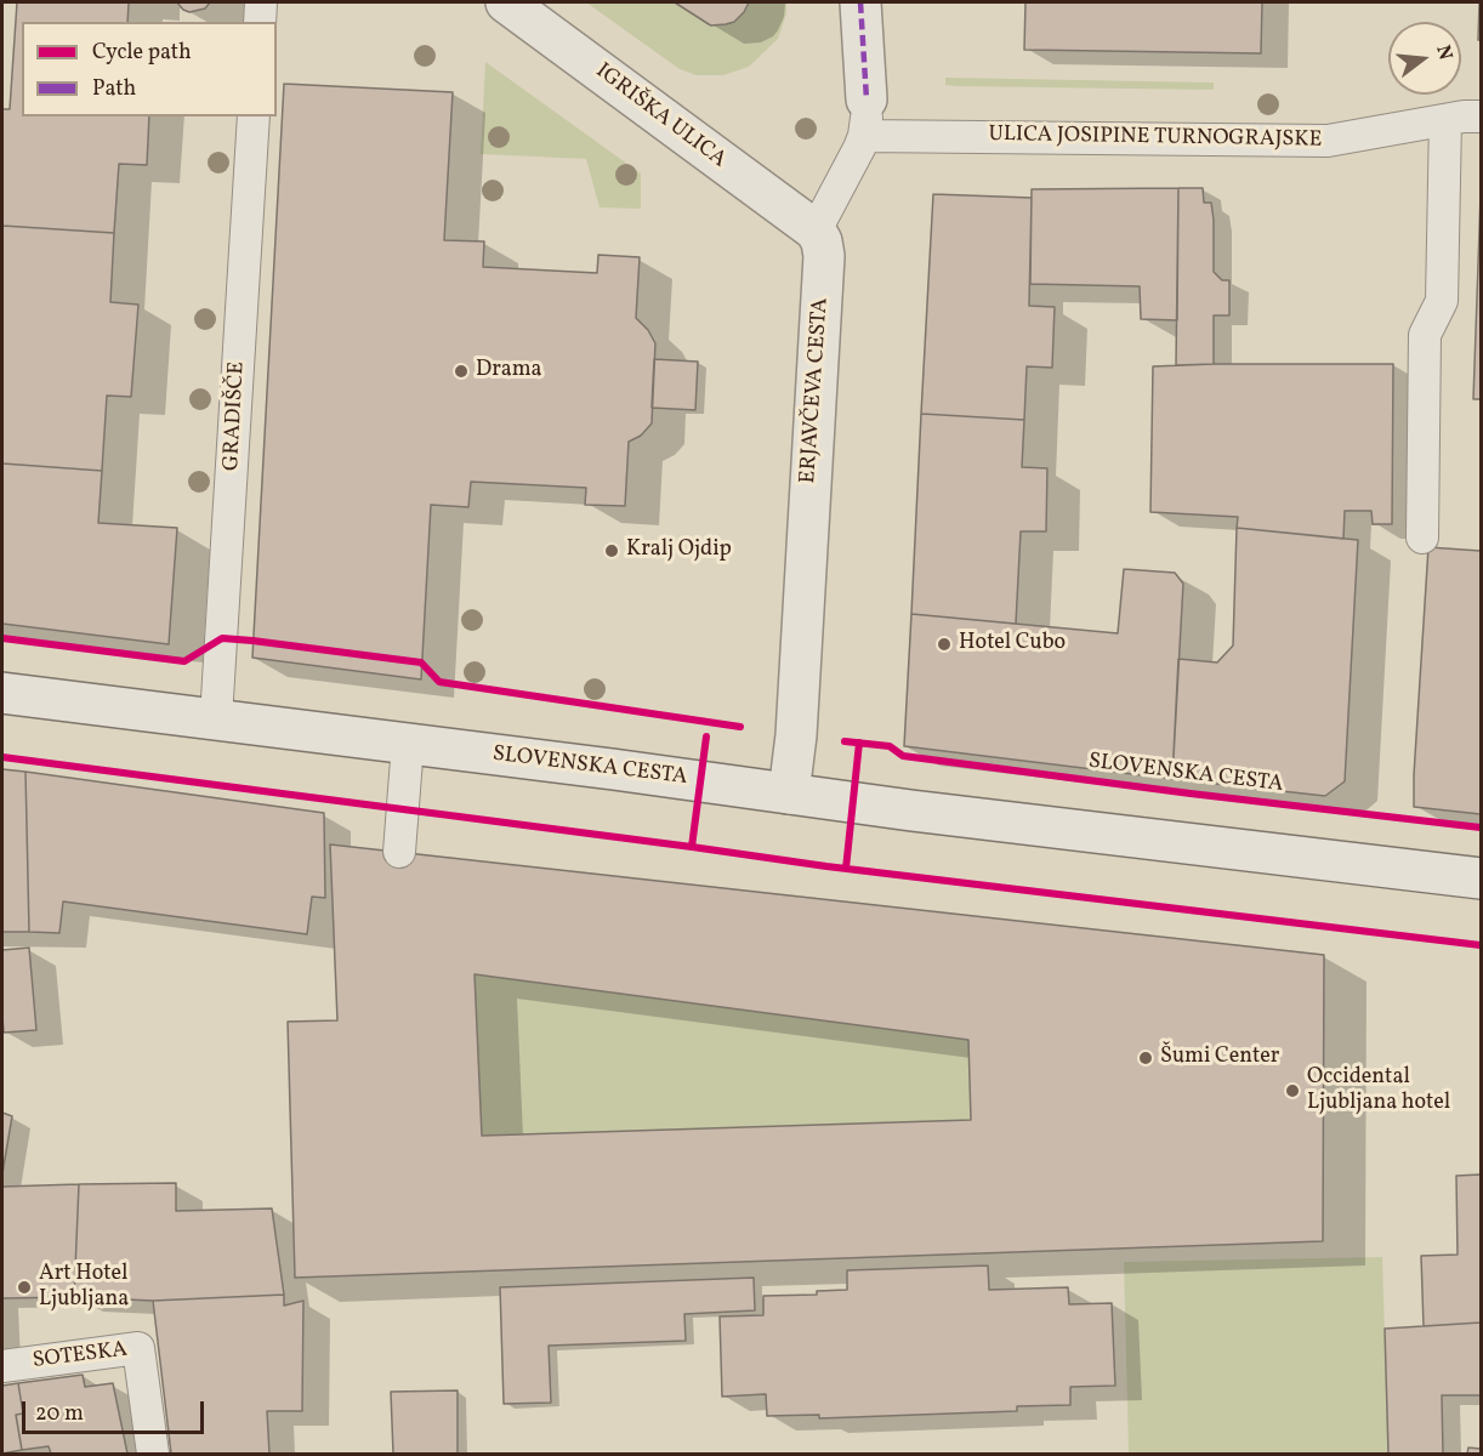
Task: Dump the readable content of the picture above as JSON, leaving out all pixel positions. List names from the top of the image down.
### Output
{
  "streets": {
    "street": ["IGRIŠKA ULICA", "ERJAVČEVA CESTA", "SLOVENSKA CESTA"],
    "lane": ["ULICA JOSIPINE TURNOGRAJSKE", "GRADIŠČE", "SOTESKA"]
  },
  "crossings": [
    ["IGRIŠKA ULICA", "ERJAVČEVA CESTA"],
    ["ERJAVČEVA CESTA", "SLOVENSKA CESTA"],
    ["GRADIŠČE", "SLOVENSKA CESTA"]
  ],
  "places": [
    "Drama",
    "Kralj Ojdip",
    "Hotel Cubo",
    "Šumi Center",
    "Occidental Ljubljana hotel",
    "Art Hotel Ljubljana"
  ],
  "legend": ["Cycle path", "Path"],
  "scale_bar": "20 m",
  "north": "right"
}
